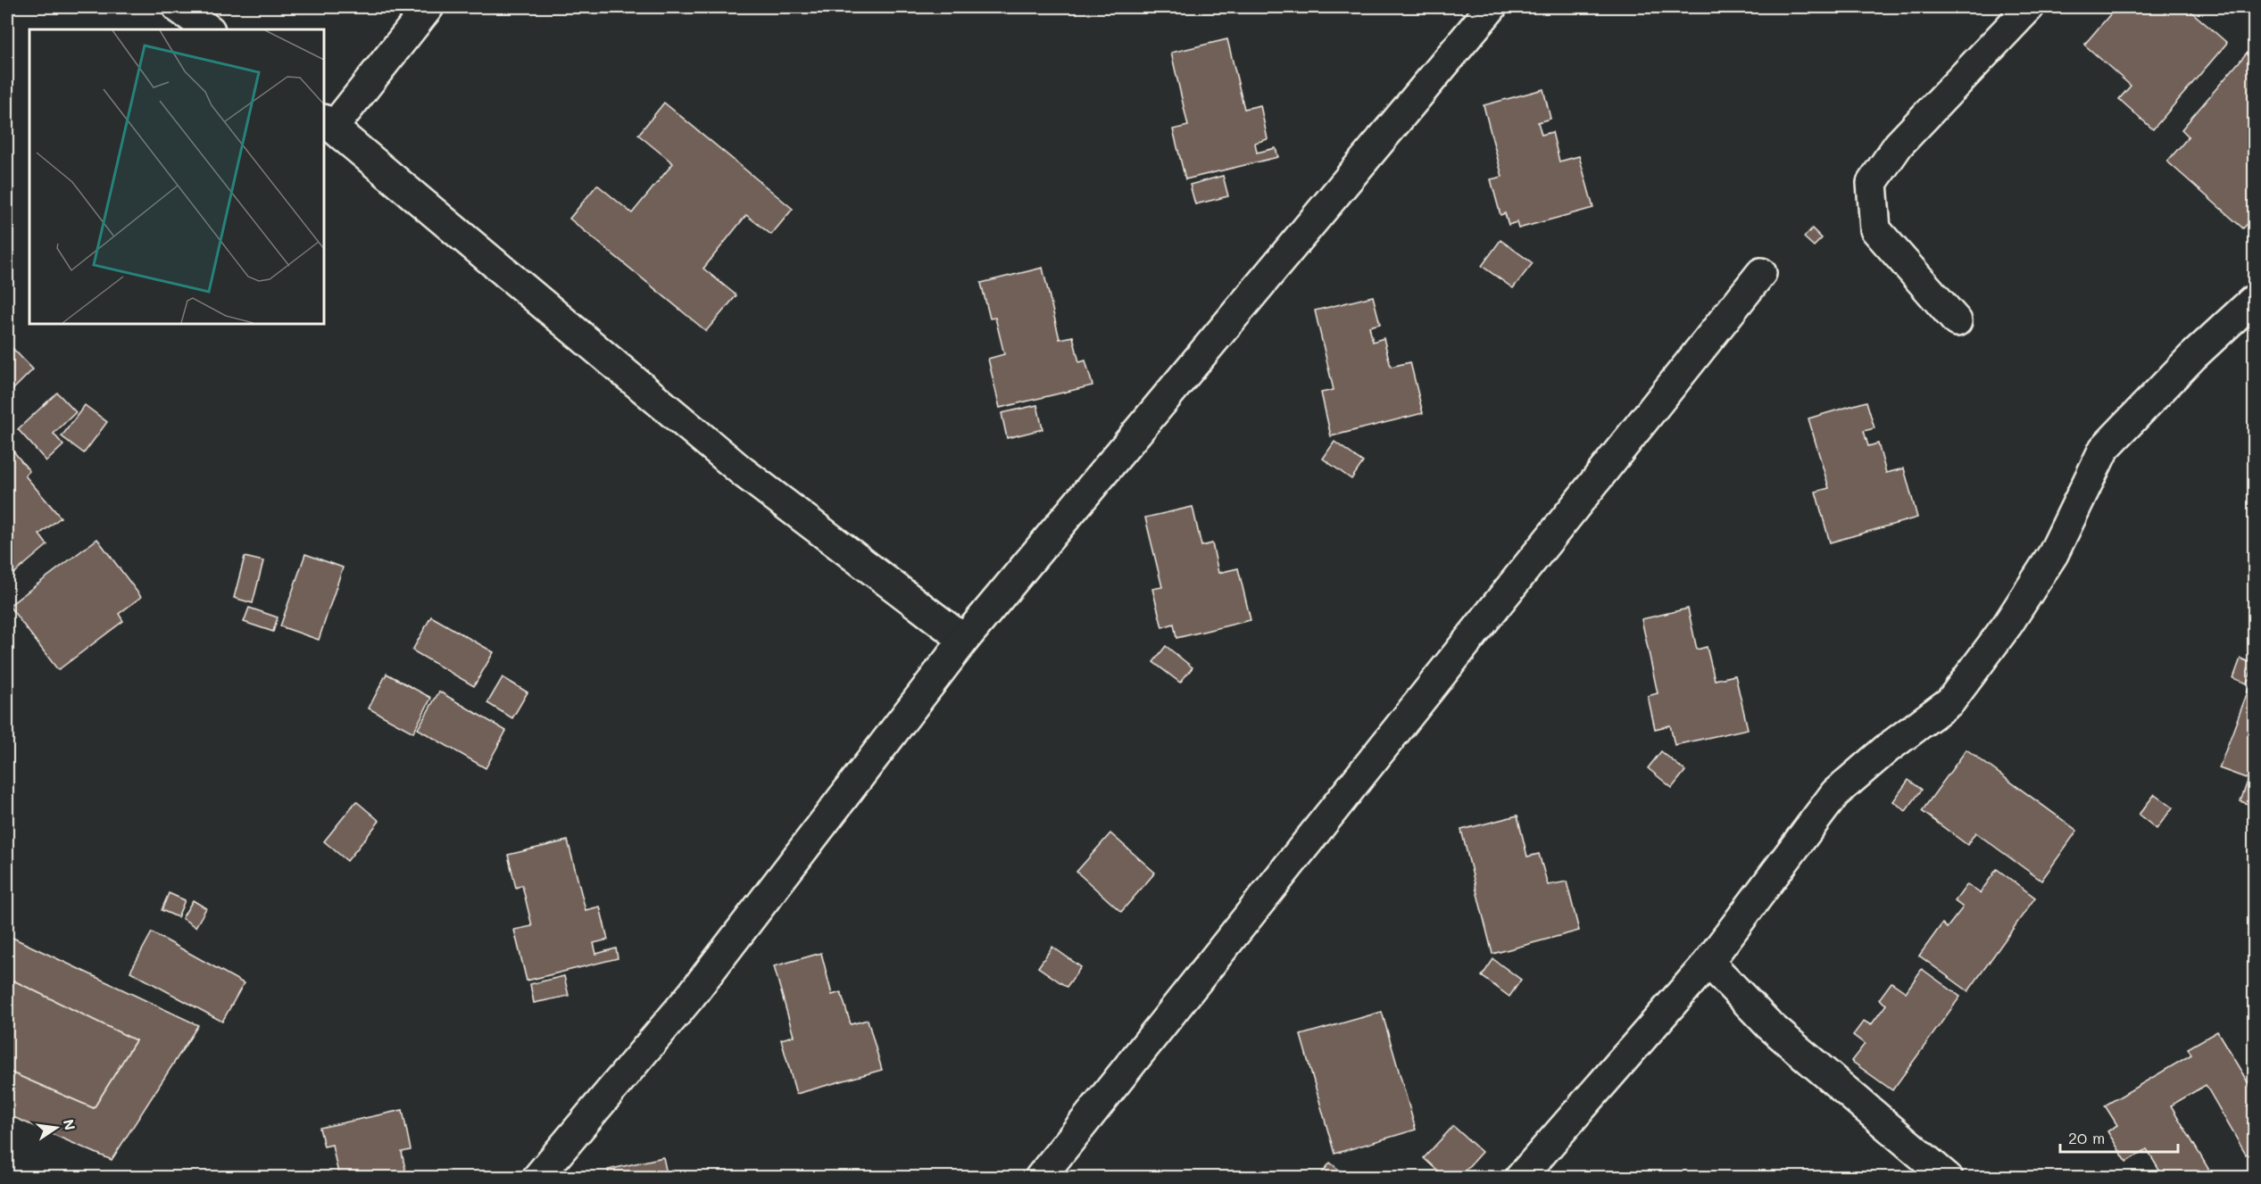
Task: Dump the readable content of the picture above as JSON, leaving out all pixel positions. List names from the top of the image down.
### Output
{
  "scale_bar": "20 m",
  "north": "right"
}
